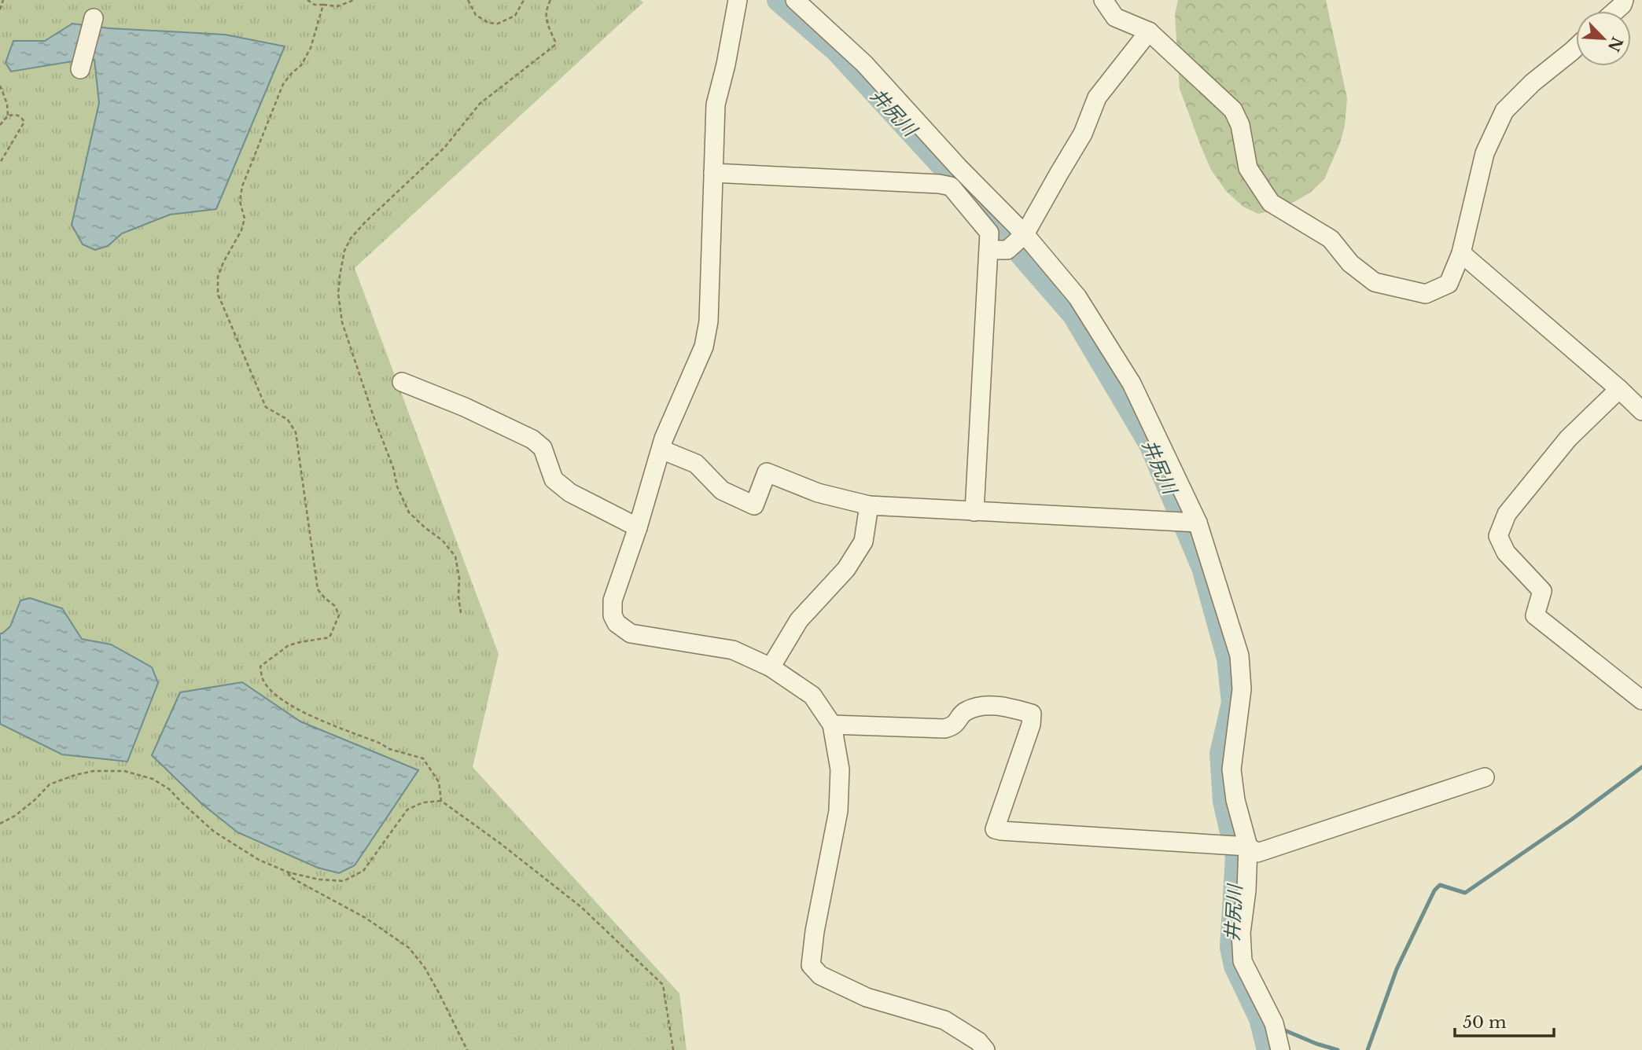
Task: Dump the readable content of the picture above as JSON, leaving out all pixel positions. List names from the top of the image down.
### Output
{
  "water": ["井尻川"],
  "scale_bar": "50 m",
  "north": "bottom right"
}
